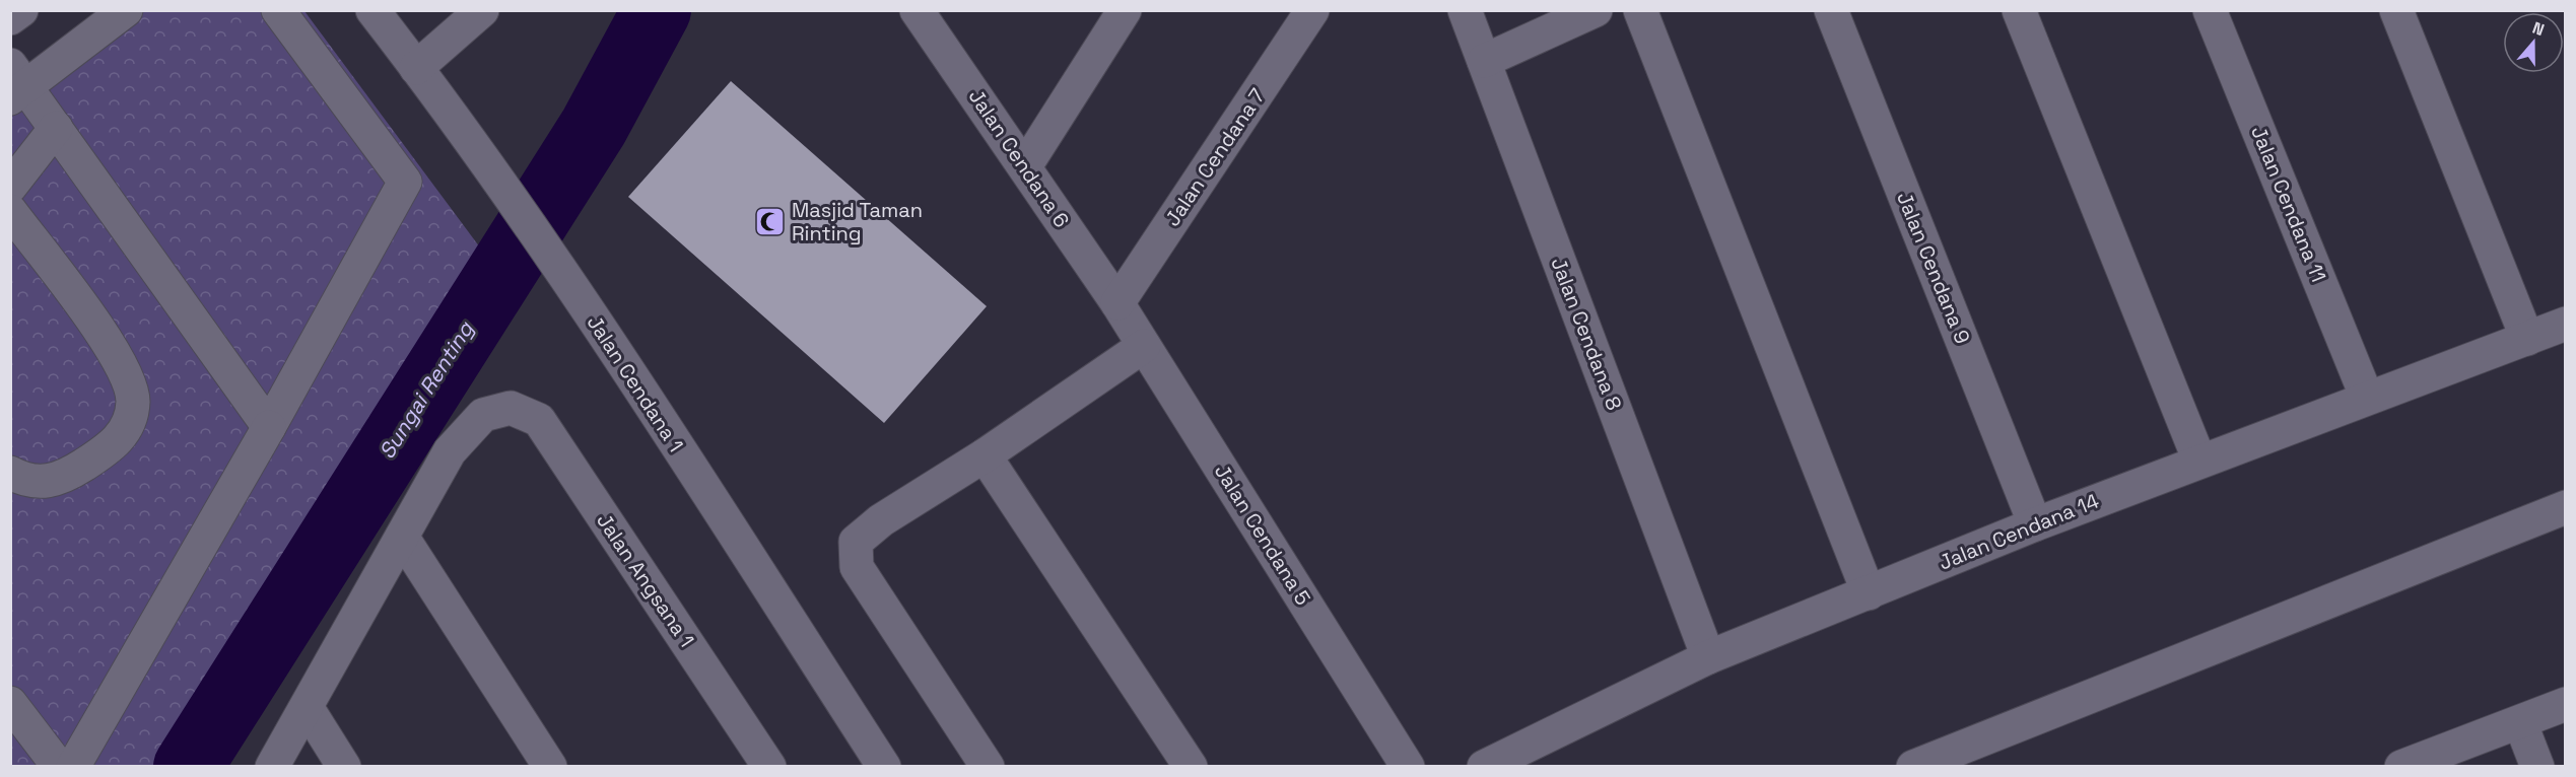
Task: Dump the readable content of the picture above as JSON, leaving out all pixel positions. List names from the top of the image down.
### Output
{
  "streets": {
    "street": [
      "Jalan Cendana 7",
      "Jalan Cendana 6",
      "Jalan Cendana 11",
      "Jalan Cendana 9",
      "Jalan Cendana 8",
      "Jalan Cendana 1",
      "Jalan Cendana 14",
      "Jalan Cendana 5",
      "Jalan Angsana 1"
    ]
  },
  "crossings": [
    ["Jalan Cendana 7", "Jalan Cendana 6"],
    ["Jalan Cendana 7", "Jalan Cendana 5"],
    ["Jalan Cendana 6", "Jalan Cendana 5"],
    ["Jalan Cendana 11", "Jalan Cendana 14"],
    ["Jalan Cendana 9", "Jalan Cendana 14"],
    ["Jalan Cendana 8", "Jalan Cendana 14"]
  ],
  "water": ["Sungai Renting"],
  "places": {
    "mosque": ["Masjid Taman Rinting"]
  },
  "north": "top"
}
